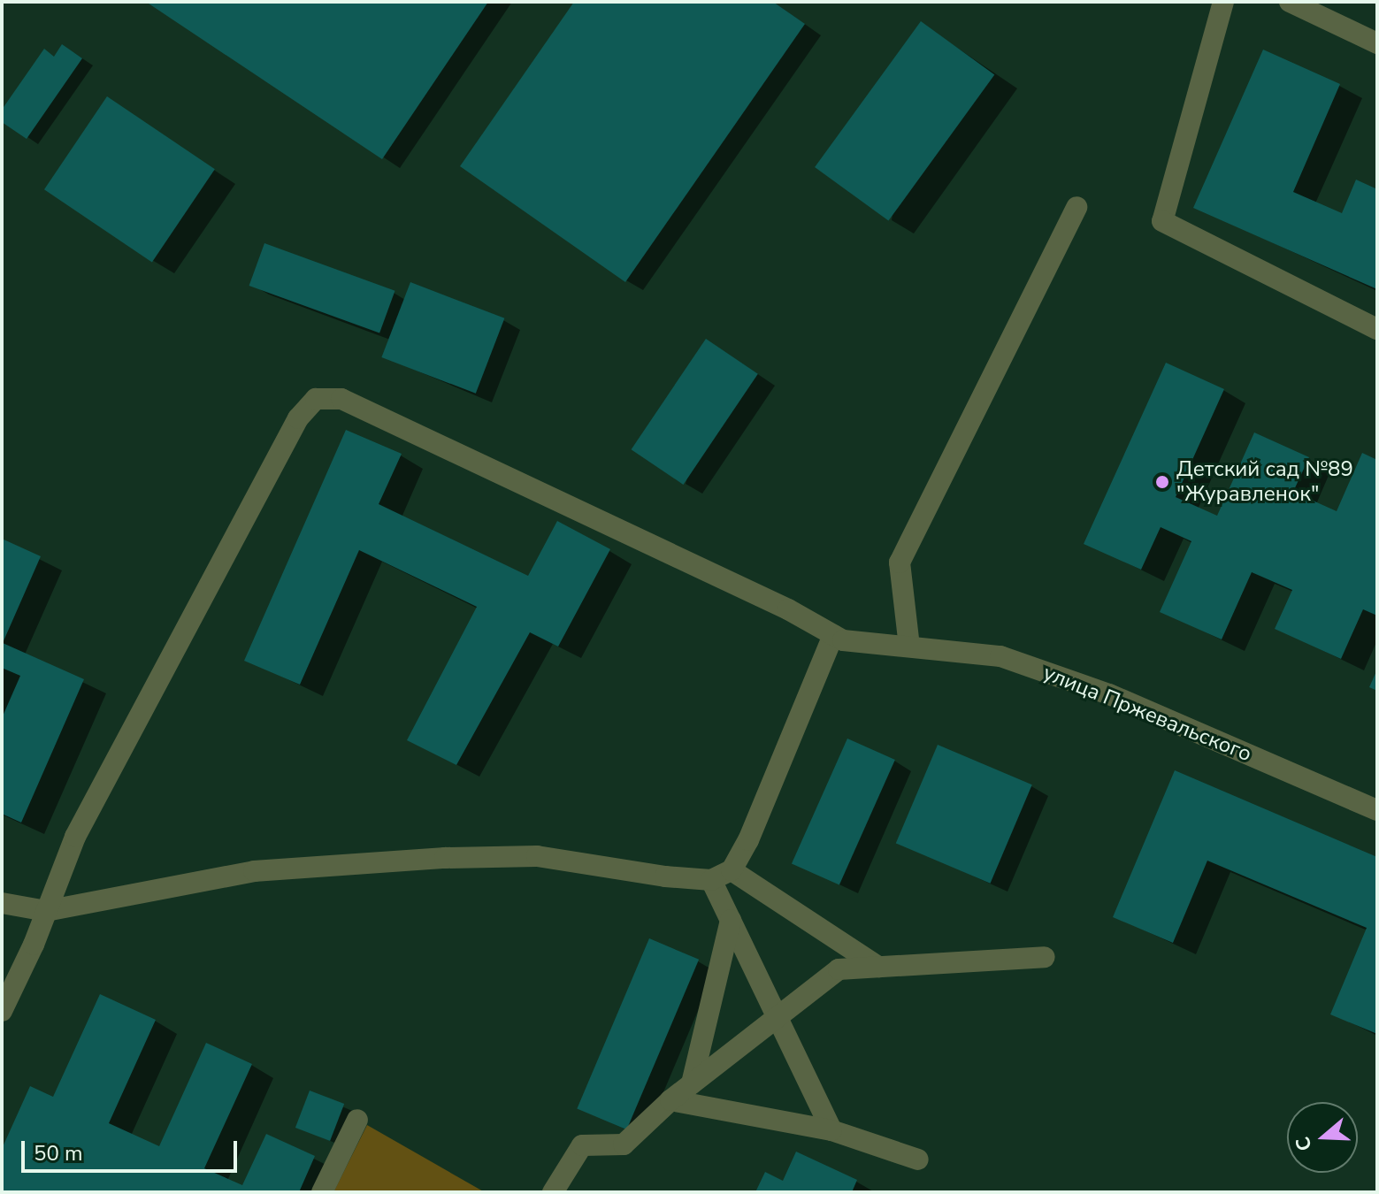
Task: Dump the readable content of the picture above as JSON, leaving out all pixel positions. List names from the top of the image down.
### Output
{
  "streets": {
    "street": ["улица Пржевальского"]
  },
  "places": ["Детский сад №89 \"Журавленок\""],
  "scale_bar": "50 m",
  "north": "left"
}
